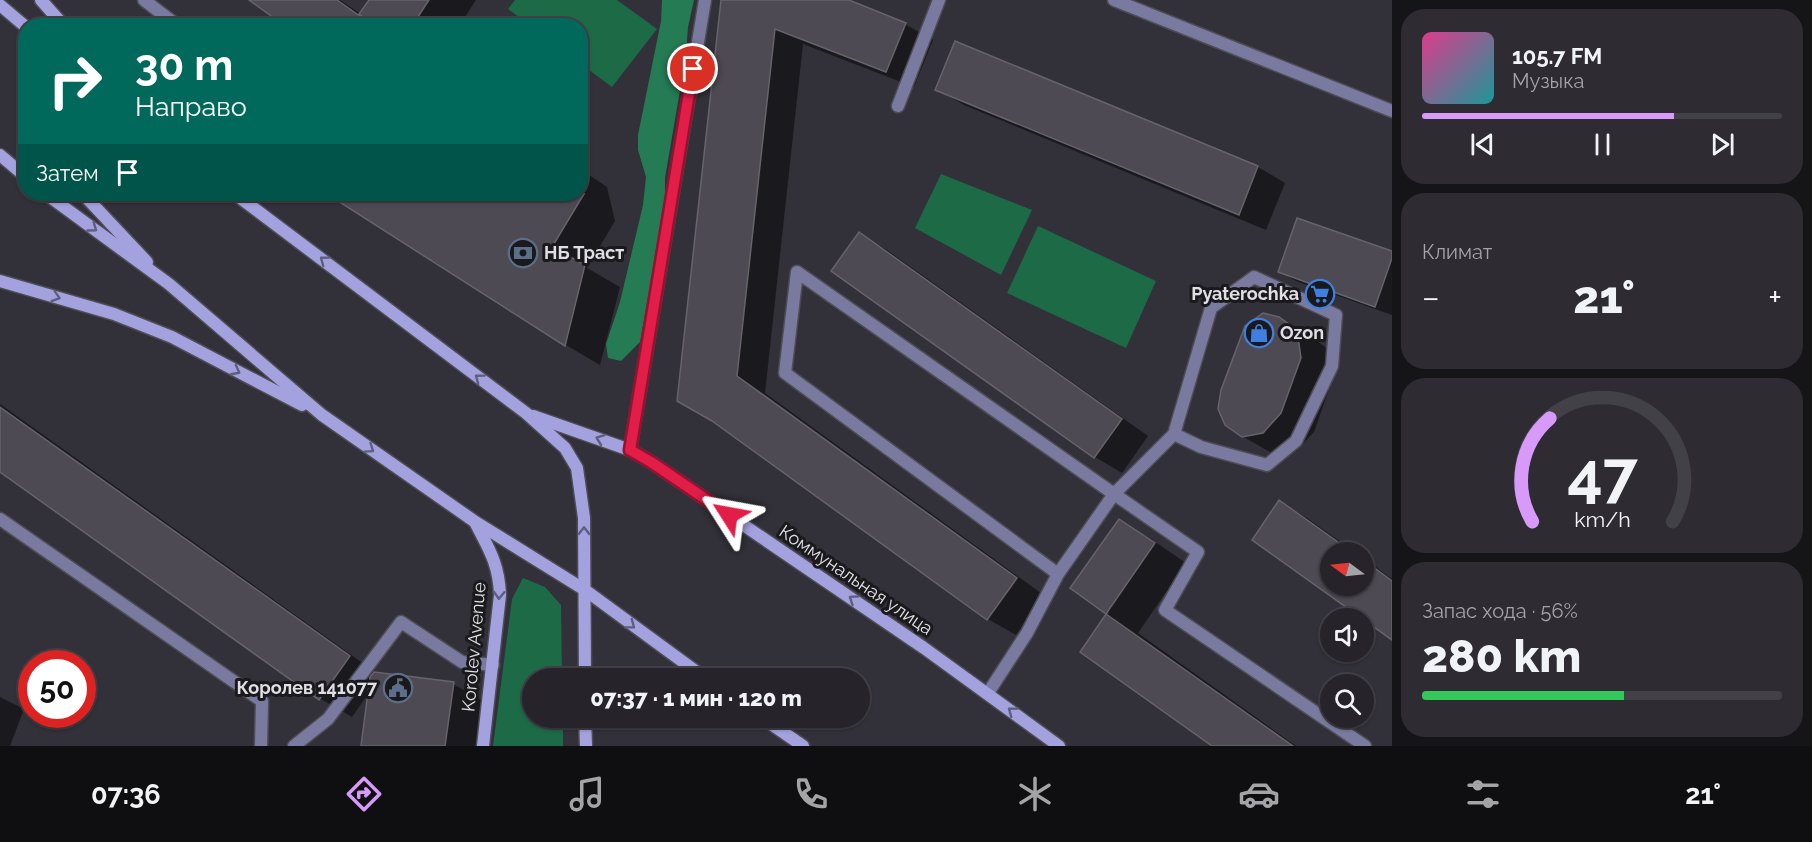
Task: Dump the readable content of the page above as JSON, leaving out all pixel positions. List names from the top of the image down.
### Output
{
  "streets": {
    "main road": ["Коммунальная улица", "Korolev Avenue"]
  },
  "one_way": ["Коммунальная улица"],
  "places": {
    "bank": ["НБ Траст"],
    "supermarket": ["Pyaterochka"],
    "shop": ["Ozon"],
    "public building": ["Королев 141077"]
  },
  "north": "left",
  "page": {
    "turn": ["30 m", "Направо"],
    "song": ["105.7 FM", "Музыка"],
    "then": "Затем",
    "tile": [
      "Климат",
      ["Запас хода · 56%", "280 km"]
    ],
    "heat": ["−", "21°", "+"],
    "limit": "50",
    "trip": "07:37 · 1 мин · 120 m",
    "tabs": ["07:36", "21°"],
    "gauge": ["47", "km/h"]
  }
}
